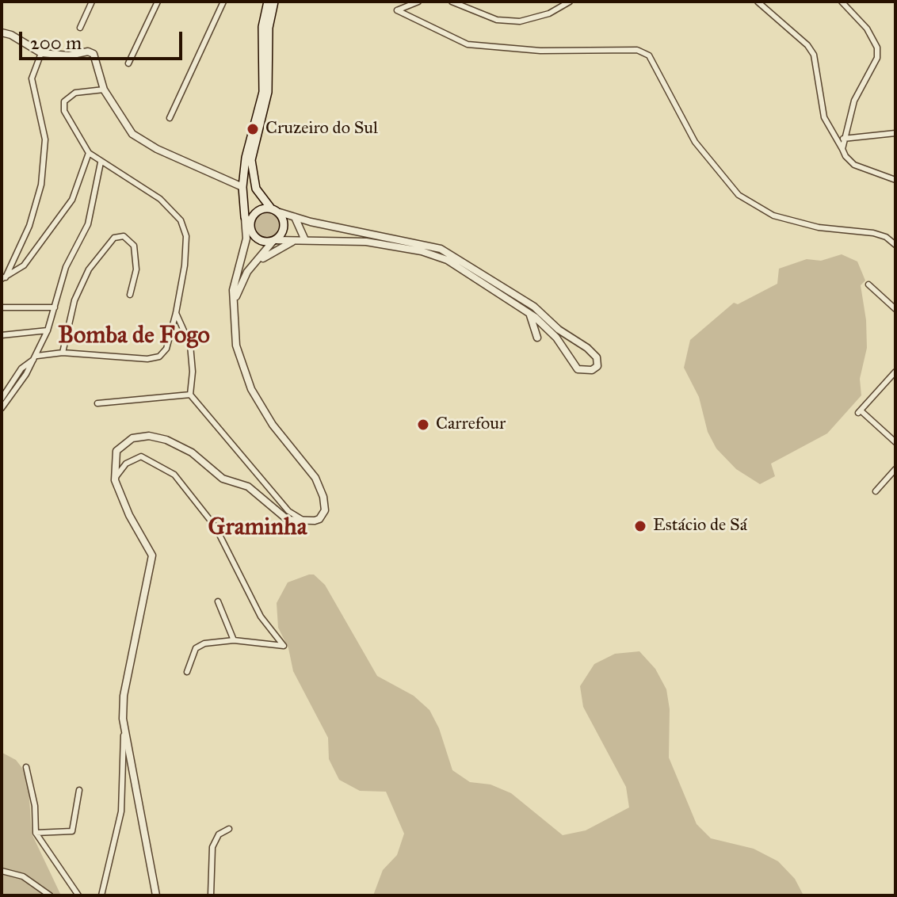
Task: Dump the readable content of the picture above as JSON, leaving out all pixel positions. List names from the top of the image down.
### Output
{
  "districts": ["Bomba de Fogo", "Graminha"],
  "places": ["Cruzeiro do Sul", "Carrefour", "Estácio de Sá"],
  "scale_bar": "200 m"
}
